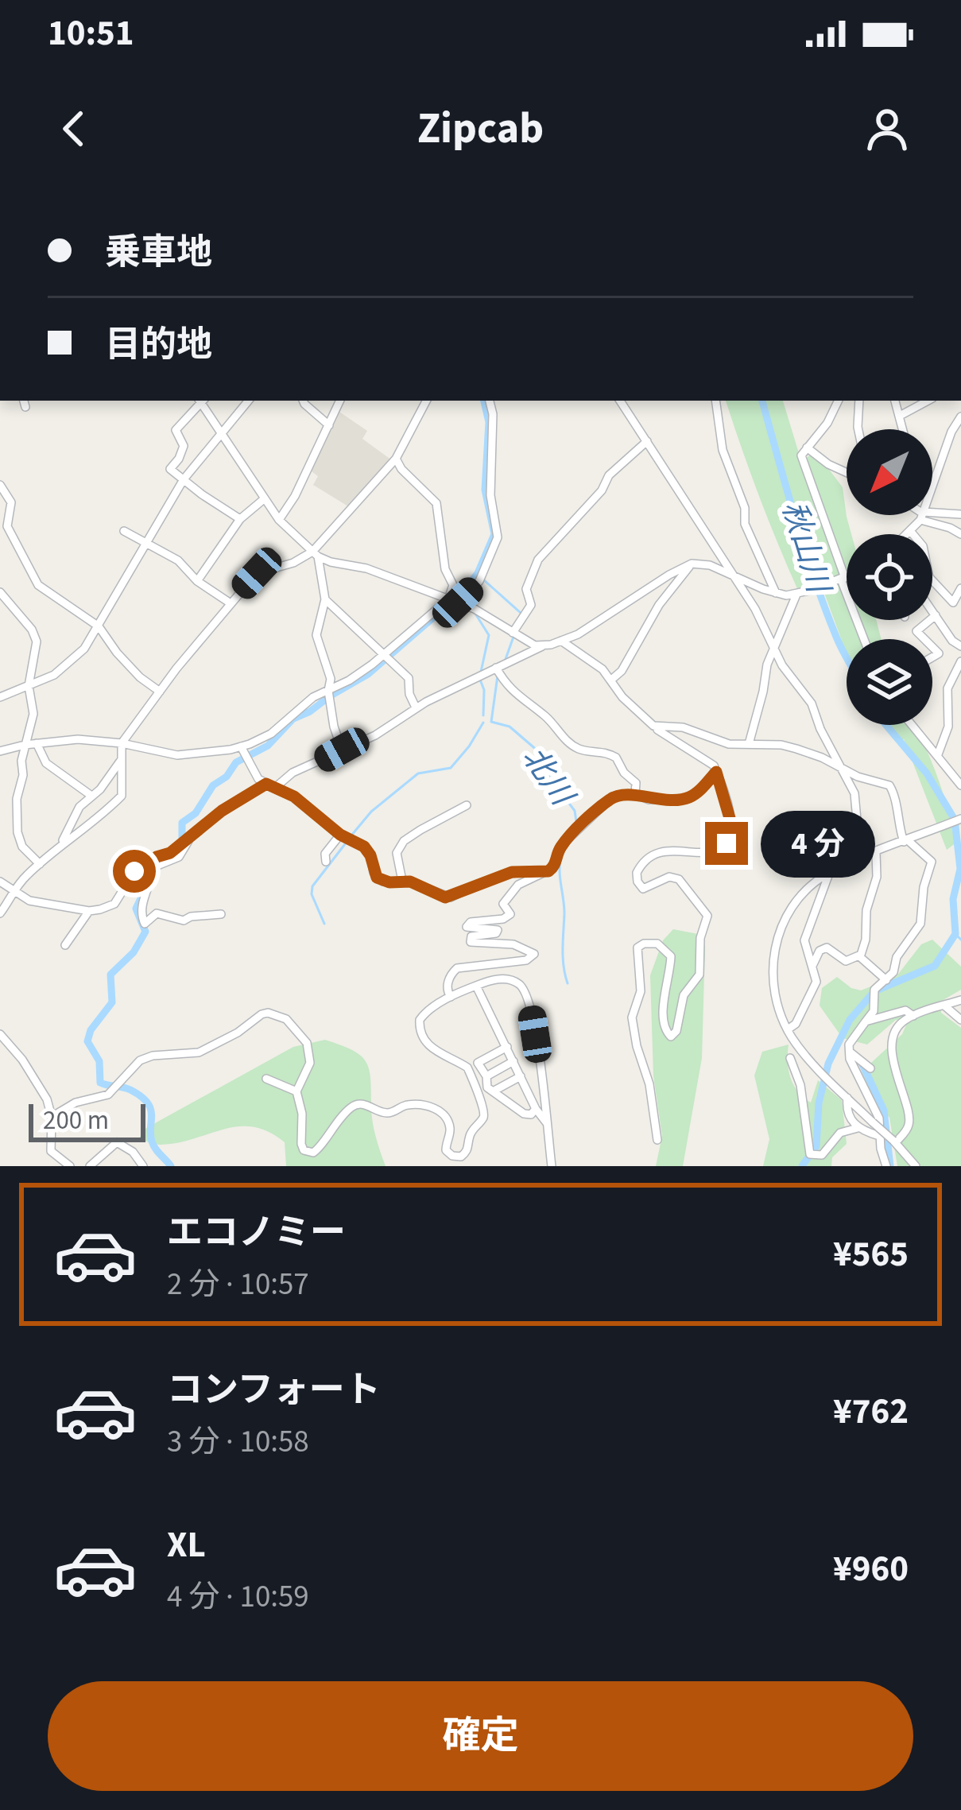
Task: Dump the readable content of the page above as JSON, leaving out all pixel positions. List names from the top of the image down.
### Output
{
  "water": ["秋山川", "北川"],
  "scale_bar": "200 m",
  "north": "bottom left",
  "page": {
    "status": "10:51",
    "header": "Zipcab",
    "banner": ["乗車地", "目的地"],
    "bubble": "4 分",
    "scale": "200 m",
    "list": [
      {
        "name": "エコノミー",
        "note": "2 分 · 10:57",
        "value": "¥565"
      },
      {
        "name": "コンフォート",
        "note": "3 分 · 10:58",
        "value": "¥762"
      },
      {
        "name": "XL",
        "note": "4 分 · 10:59",
        "value": "¥960"
      }
    ],
    "buttons": "確定"
  }
}
